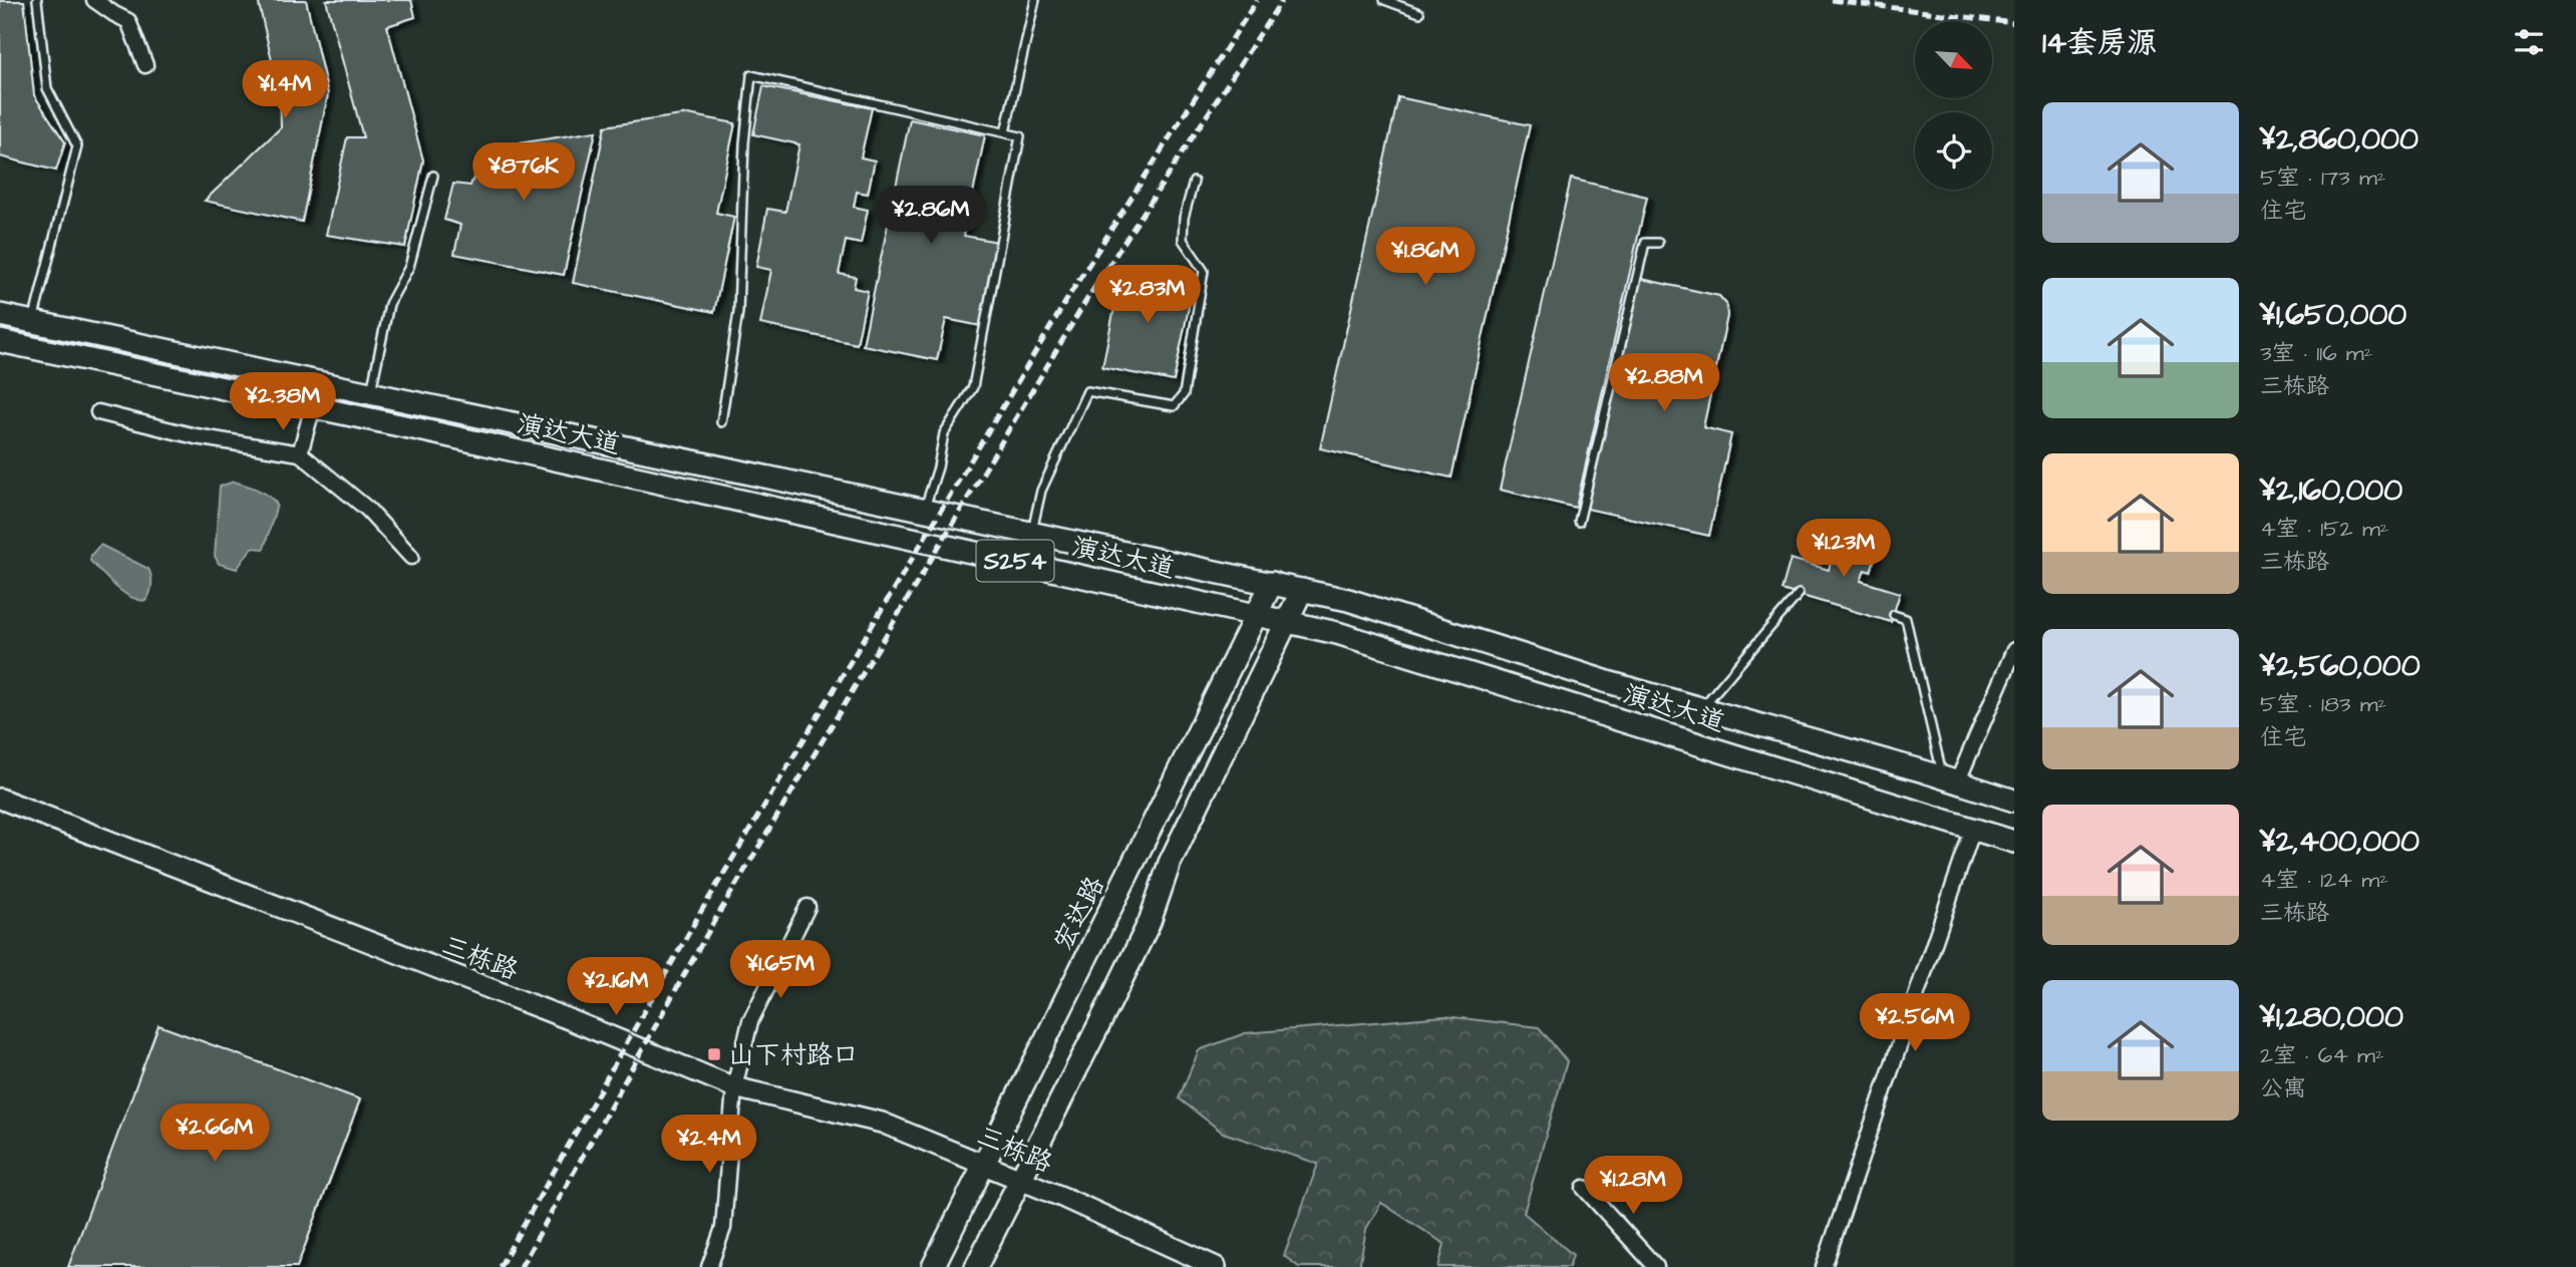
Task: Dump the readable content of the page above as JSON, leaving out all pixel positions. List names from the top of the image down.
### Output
{
  "streets": {
    "main road": [
      "演达大道",
      "S254",
      "宏达路",
      "三栋路"
    ]
  },
  "crossings": [
    ["演达大道", "宏达路"],
    ["宏达路", "三栋路"]
  ],
  "places": {
    "transit": ["山下村路口"]
  },
  "north": "bottom right",
  "page": {
    "heading": "14套房源",
    "price": [
      "¥1.4M",
      "¥876K",
      "¥2.86M",
      "¥1.86M",
      "¥2.83M",
      "¥2.88M",
      "¥2.38M",
      "¥1.23M",
      "¥1.65M",
      "¥2.16M",
      "¥2.56M",
      "¥2.66M",
      "¥2.4M",
      "¥1.28M"
    ],
    "list": [
      {
        "name": "¥2,860,000",
        "note": "5室 · 173 m² · 住宅"
      },
      {
        "name": "¥1,650,000",
        "note": "3室 · 116 m² · 三栋路"
      },
      {
        "name": "¥2,160,000",
        "note": "4室 · 152 m² · 三栋路"
      },
      {
        "name": "¥2,560,000",
        "note": "5室 · 183 m² · 住宅"
      },
      {
        "name": "¥2,400,000",
        "note": "4室 · 124 m² · 三栋路"
      },
      {
        "name": "¥1,280,000",
        "note": "2室 · 64 m² · 公寓"
      }
    ]
  }
}
